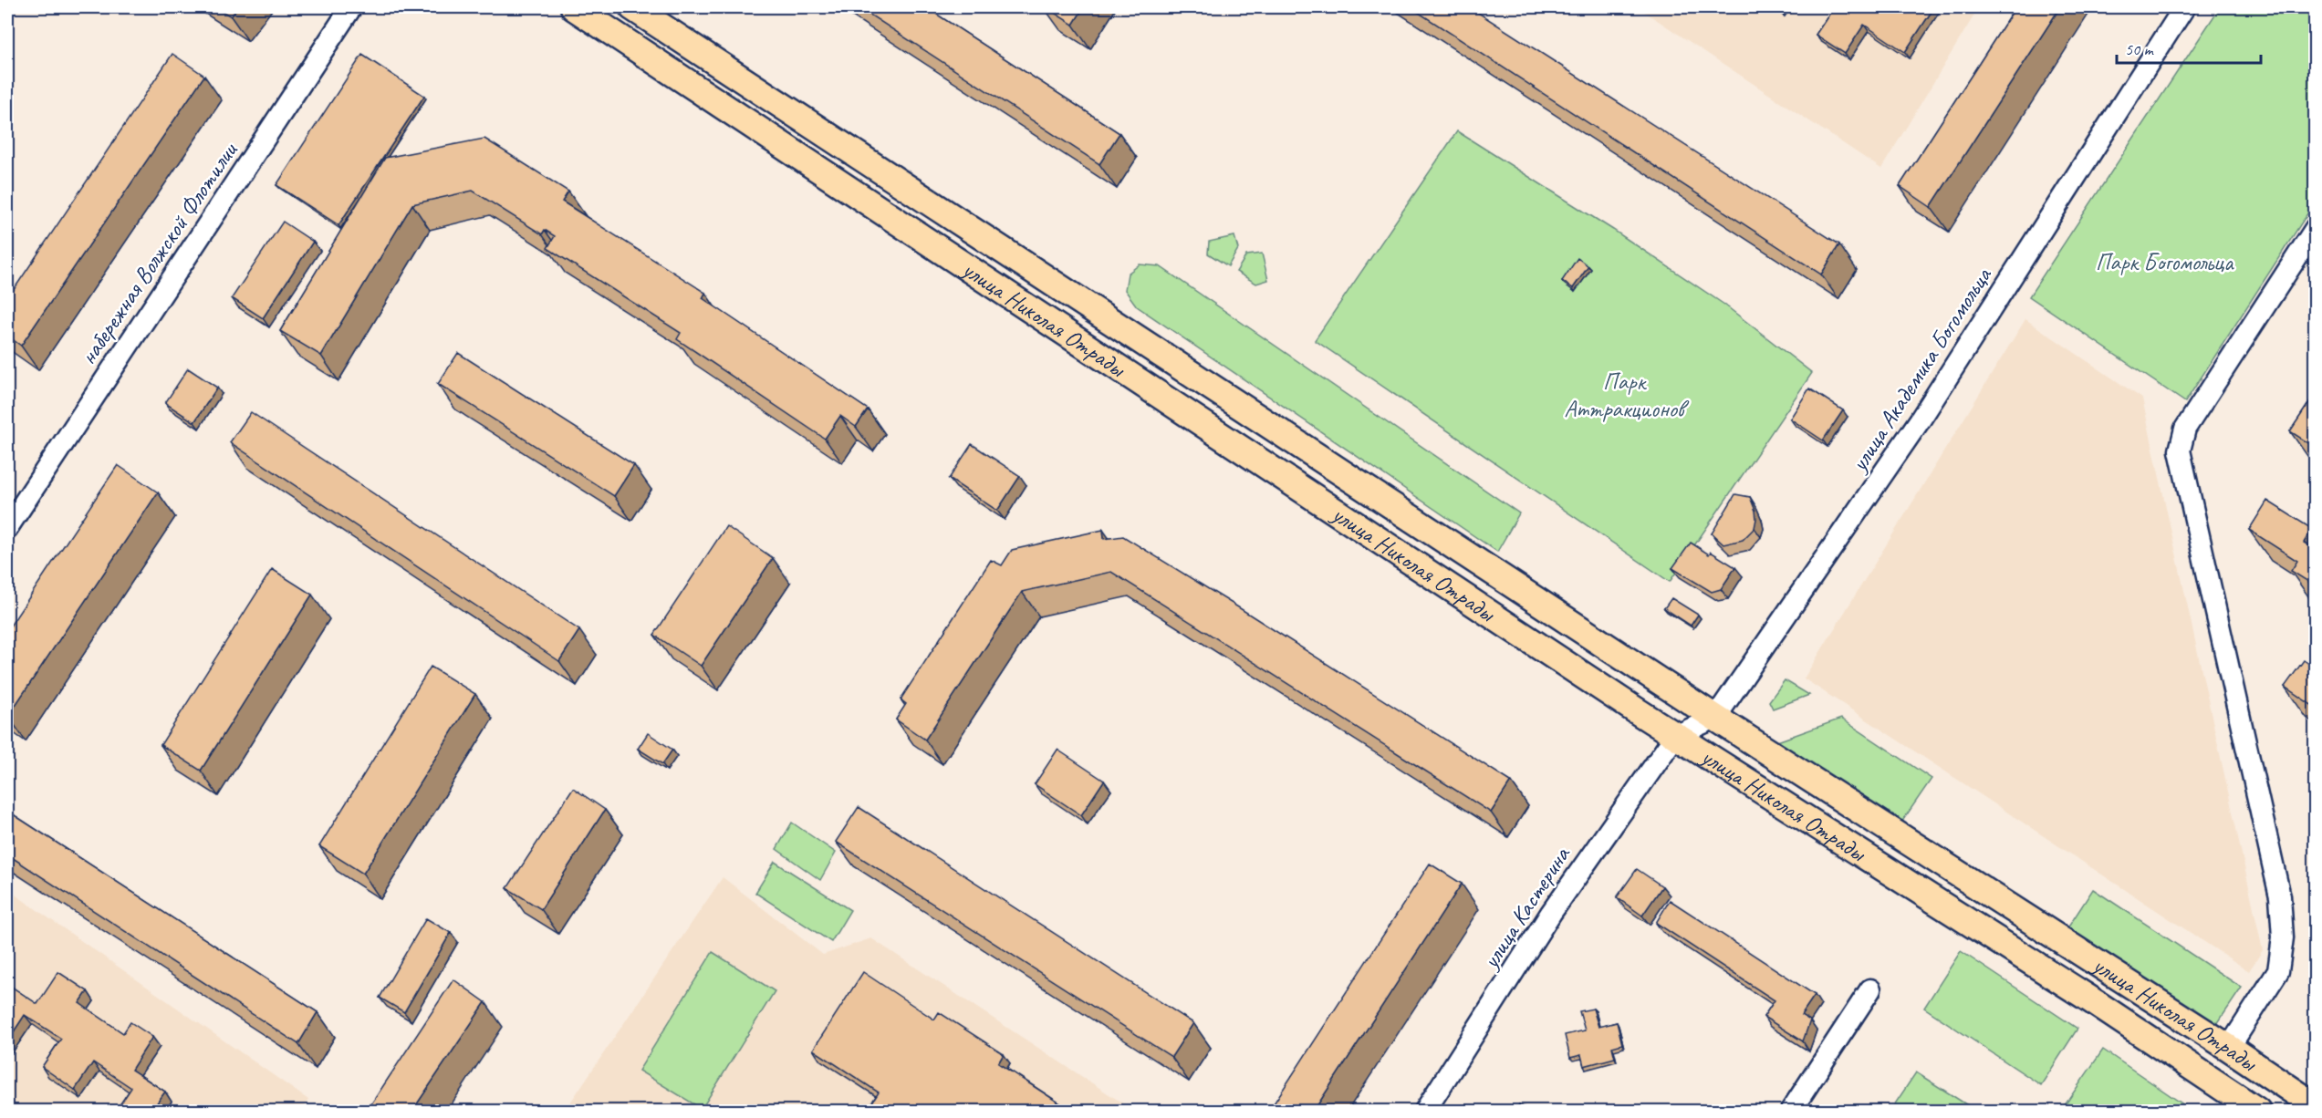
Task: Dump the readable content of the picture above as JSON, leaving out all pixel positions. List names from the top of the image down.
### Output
{
  "streets": {
    "main road": ["улица Николая Отрады"],
    "street": ["набережная Волжской Флотилии", "улица Академика Богомольца", "улица Кастерина"]
  },
  "crossings": [
    ["улица Николая Отрады", "улица Академика Богомольца"],
    ["улица Николая Отрады", "улица Кастерина"]
  ],
  "parks": ["Парк Богомольца", "Парк Аттракционов"],
  "scale_bar": "50 m"
}
